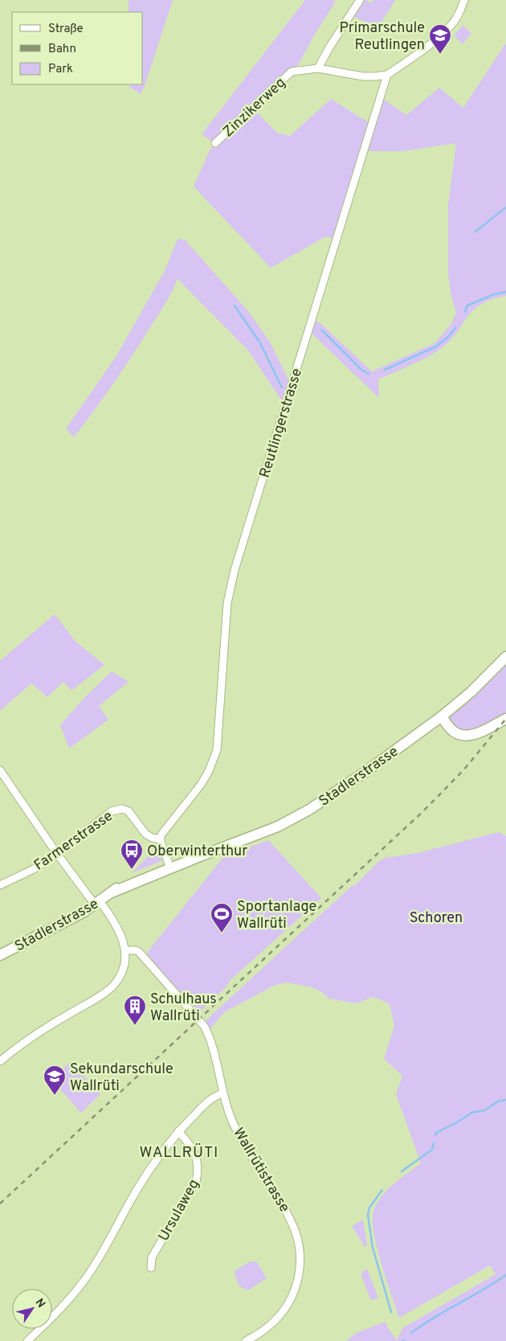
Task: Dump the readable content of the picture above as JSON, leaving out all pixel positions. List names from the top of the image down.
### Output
{
  "streets": {
    "main road": ["Stadlerstrasse"],
    "street": [
      "Zinzikerweg",
      "Reutlingerstrasse",
      "Farmerstrasse",
      "Wallrütistrasse",
      "Ursulaweg"
    ]
  },
  "crossings": [
    ["Zinzikerweg", "Reutlingerstrasse"],
    ["Reutlingerstrasse", "Farmerstrasse"]
  ],
  "districts": ["WALLRÜTI"],
  "parks": ["Schoren"],
  "places": {
    "school or university": ["Primarschule Reutlingen", "Sekundarschule Wallrüti"],
    "bus stop": ["Oberwinterthur"],
    "sports": ["Sportanlage Wallrüti"],
    "building": ["Schulhaus Wallrüti"]
  },
  "legend": ["Straße", "Bahn", "Park"],
  "north": "top right"
}
